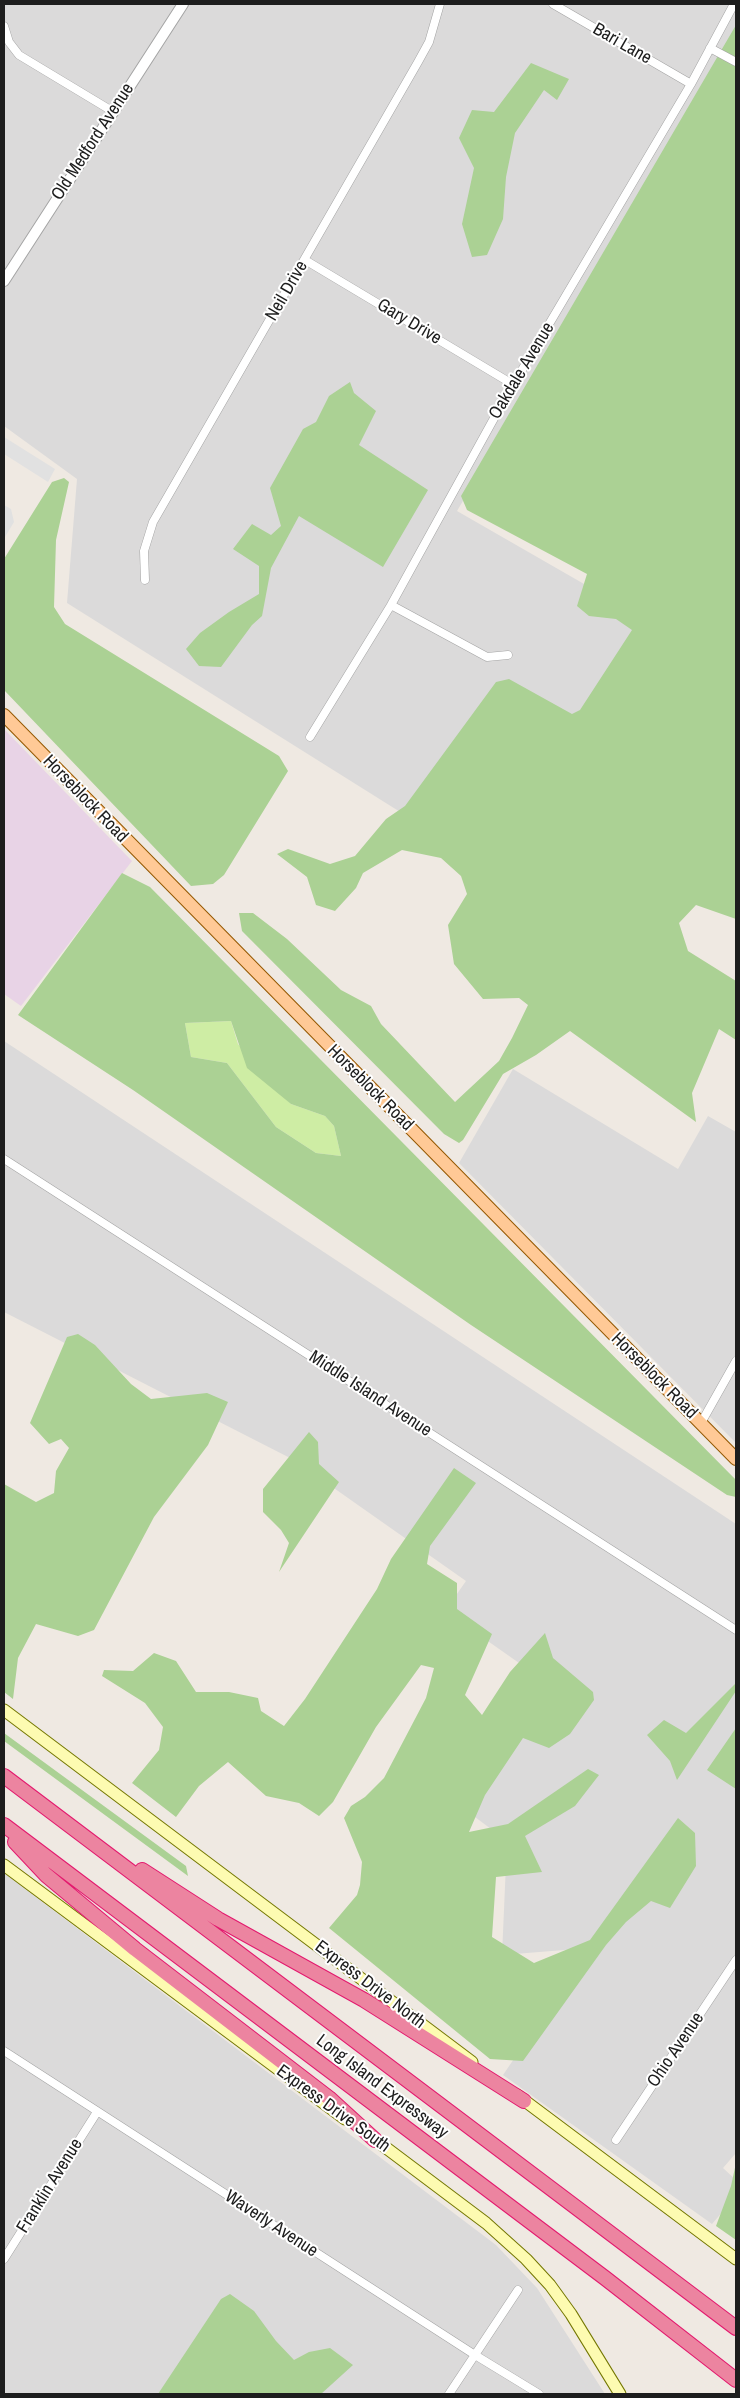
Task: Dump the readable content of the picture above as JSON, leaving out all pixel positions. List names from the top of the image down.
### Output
{
  "streets": {
    "highway": ["Long Island Expressway"],
    "main road": ["Horseblock Road", "Express Drive North", "Express Drive South"],
    "street": [
      "Bari Lane",
      "Old Medford Avenue",
      "Neil Drive",
      "Gary Drive",
      "Oakdale Avenue",
      "Middle Island Avenue",
      "Ohio Avenue",
      "Franklin Avenue",
      "Waverly Avenue"
    ]
  },
  "crossings": [
    ["Bari Lane", "Oakdale Avenue"],
    ["Neil Drive", "Gary Drive"],
    ["Gary Drive", "Oakdale Avenue"],
    ["Franklin Avenue", "Waverly Avenue"]
  ]
}
